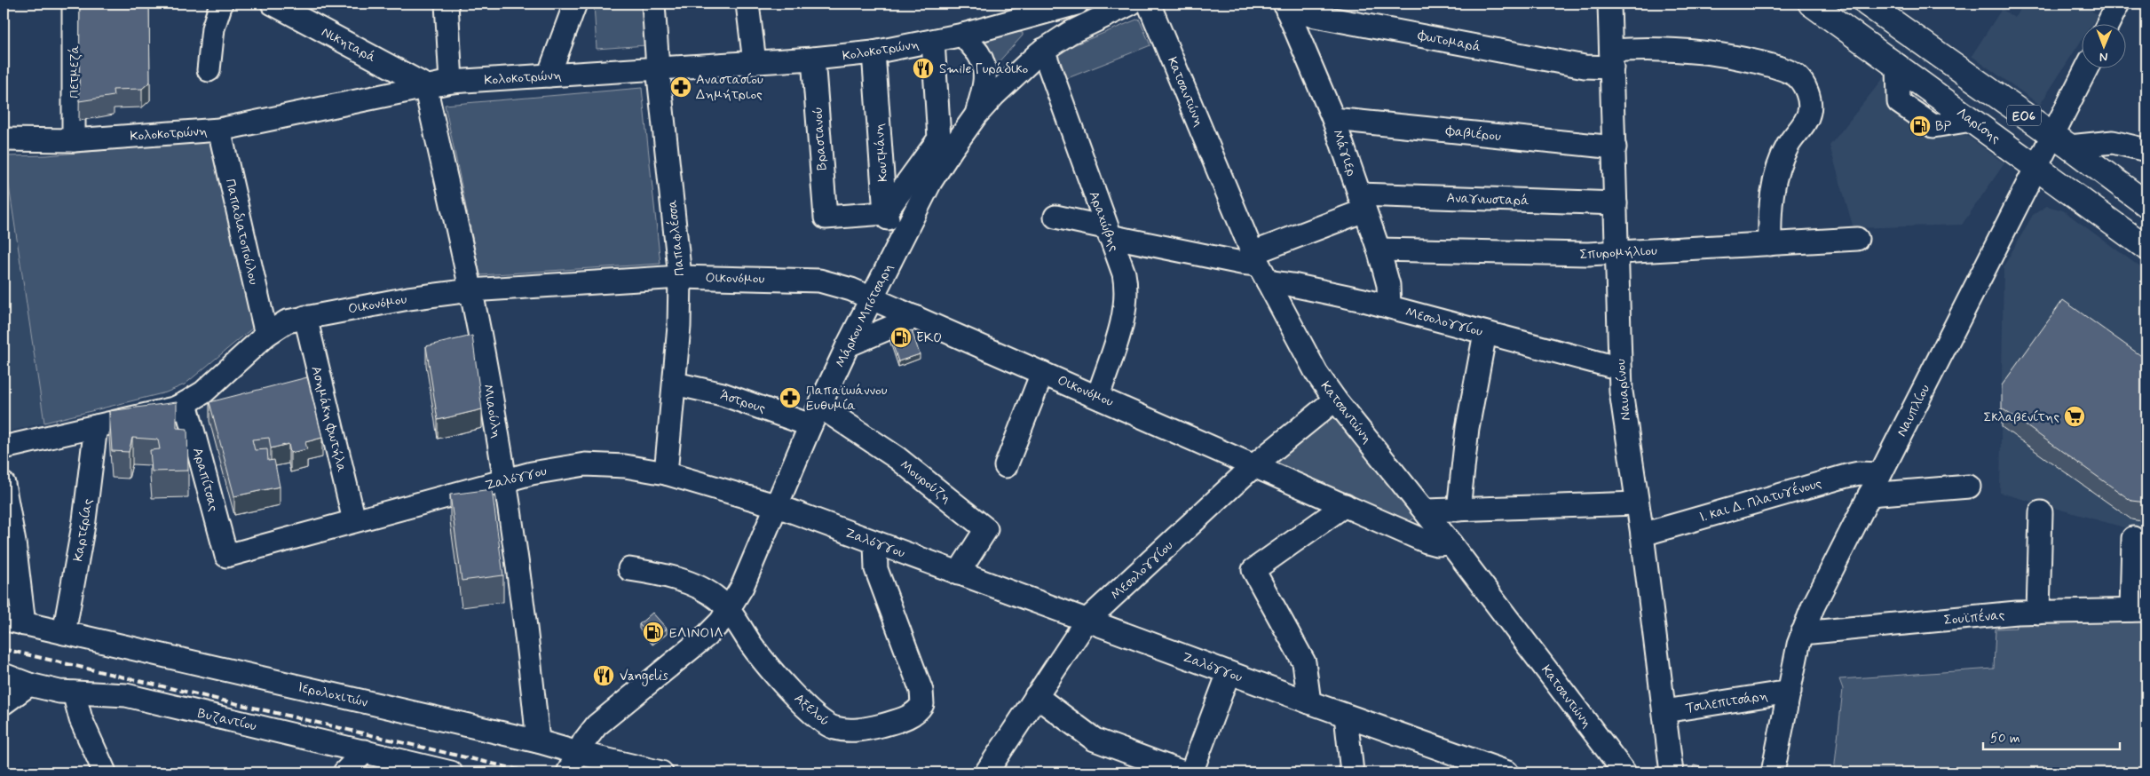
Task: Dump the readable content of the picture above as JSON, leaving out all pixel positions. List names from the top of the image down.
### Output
{
  "streets": {
    "main road": ["ΕΟ6", "Λαρίσης"],
    "street": [
      "Φωτομαρά",
      "Νικηταρά",
      "Κολοκοτρώνη",
      "Πετμεζά",
      "Κατσαντώνη",
      "Φαβιέρου",
      "Βραστανού",
      "Κουτμάνη",
      "Μάγιερ",
      "Αναγνωσταρά",
      "Αραχώβης",
      "Παπαδιατοπούλου",
      "Παπαφλέσσα",
      "Σπυρομήλιου",
      "Οικονόμου",
      "Μάρκου Μπότσαρη",
      "Μεσολογγίου",
      "Ναυαρίνου",
      "Άστρους",
      "Ναυπλίου",
      "Μιαούλη",
      "Ασημάκη Φωτήλα",
      "Ζαλόγγου",
      "Αραπίτσας",
      "Μουρούζη",
      "Ι. και Δ. Πλατυγένους",
      "Καρτερίας",
      "Σουϊπένας",
      "Ιερολοχιτών",
      "Τσιλεπιτσάρη",
      "Αξελού",
      "Βυζαντίου"
    ]
  },
  "crossings": [
    ["Φωτομαρά", "Μάγιερ"],
    ["Φωτομαρά", "Σπυρομήλιου"],
    ["Φωτομαρά", "Ναυαρίνου"],
    ["Νικηταρά", "Κολοκοτρώνη"],
    ["Νικηταρά", "Μιαούλη"],
    ["Κολοκοτρώνη", "Πετμεζά"],
    ["Κολοκοτρώνη", "Βραστανού"],
    ["Κολοκοτρώνη", "Κουτμάνη"],
    ["Κολοκοτρώνη", "Αραχώβης"],
    ["Κολοκοτρώνη", "Παπαδιατοπούλου"],
    ["Κολοκοτρώνη", "Παπαφλέσσα"],
    ["Κολοκοτρώνη", "Μιαούλη"],
    ["Κατσαντώνη", "Αναγνωσταρά"],
    ["Κατσαντώνη", "Οικονόμου"],
    ["Κατσαντώνη", "Μεσολογγίου"],
    ["ΕΟ6", "Ναυπλίου"],
    ["Λαρίσης", "Ναυπλίου"],
    ["Φαβιέρου", "Μάγιερ"],
    ["Φαβιέρου", "Ναυαρίνου"],
    ["Βραστανού", "Κουτμάνη"],
    ["Κουτμάνη", "Μάρκου Μπότσαρη"],
    ["Μάγιερ", "Αναγνωσταρά"],
    ["Μάγιερ", "Σπυρομήλιου"],
    ["Μάγιερ", "Μεσολογγίου"],
    ["Αναγνωσταρά", "Αραχώβης"],
    ["Αναγνωσταρά", "Μεσολογγίου"],
    ["Αναγνωσταρά", "Ναυαρίνου"],
    ["Αραχώβης", "Οικονόμου"],
    ["Αραχώβης", "Μάρκου Μπότσαρη"],
    ["Παπαδιατοπούλου", "Οικονόμου"],
    ["Παπαφλέσσα", "Οικονόμου"],
    ["Παπαφλέσσα", "Άστρους"],
    ["Παπαφλέσσα", "Ζαλόγγου"],
    ["Σπυρομήλιου", "Ναυαρίνου"],
    ["Οικονόμου", "Μάρκου Μπότσαρη"],
    ["Οικονόμου", "Μεσολογγίου"],
    ["Οικονόμου", "Μιαούλη"],
    ["Οικονόμου", "Ασημάκη Φωτήλα"],
    ["Οικονόμου", "Αραπίτσας"],
    ["Οικονόμου", "Καρτερίας"],
    ["Μάρκου Μπότσαρη", "Άστρους"],
    ["Μάρκου Μπότσαρη", "Ζαλόγγου"],
    ["Μάρκου Μπότσαρη", "Μουρούζη"],
    ["Μάρκου Μπότσαρη", "Ιερολοχιτών"],
    ["Μάρκου Μπότσαρη", "Αξελού"],
    ["Μεσολογγίου", "Ναυαρίνου"],
    ["Μεσολογγίου", "Ζαλόγγου"],
    ["Ναυαρίνου", "Ι. και Δ. Πλατυγένους"],
    ["Ναυαρίνου", "Τσιλεπιτσάρη"],
    ["Άστρους", "Μουρούζη"],
    ["Ναυπλίου", "Ι. και Δ. Πλατυγένους"],
    ["Ναυπλίου", "Σουϊπένας"],
    ["Ναυπλίου", "Τσιλεπιτσάρη"],
    ["Μιαούλη", "Ζαλόγγου"],
    ["Μιαούλη", "Ιερολοχιτών"],
    ["Ασημάκη Φωτήλα", "Ζαλόγγου"],
    ["Ζαλόγγου", "Αραπίτσας"],
    ["Ζαλόγγου", "Μουρούζη"],
    ["Ζαλόγγου", "Αξελού"],
    ["Καρτερίας", "Ιερολοχιτών"]
  ],
  "places": {
    "restaurant": ["Smile Γυράδικο", "Vangelis"],
    "pharmacy": ["Αναστασίου Δημήτριος", "Παπαϊωάννου Ευθυμία"],
    "fuel station": ["BP", "EKO", "ΕΛΙΝΟΙΛ"],
    "supermarket": ["Σκλαβενίτης"]
  },
  "scale_bar": "50 m",
  "north": "bottom"
}
